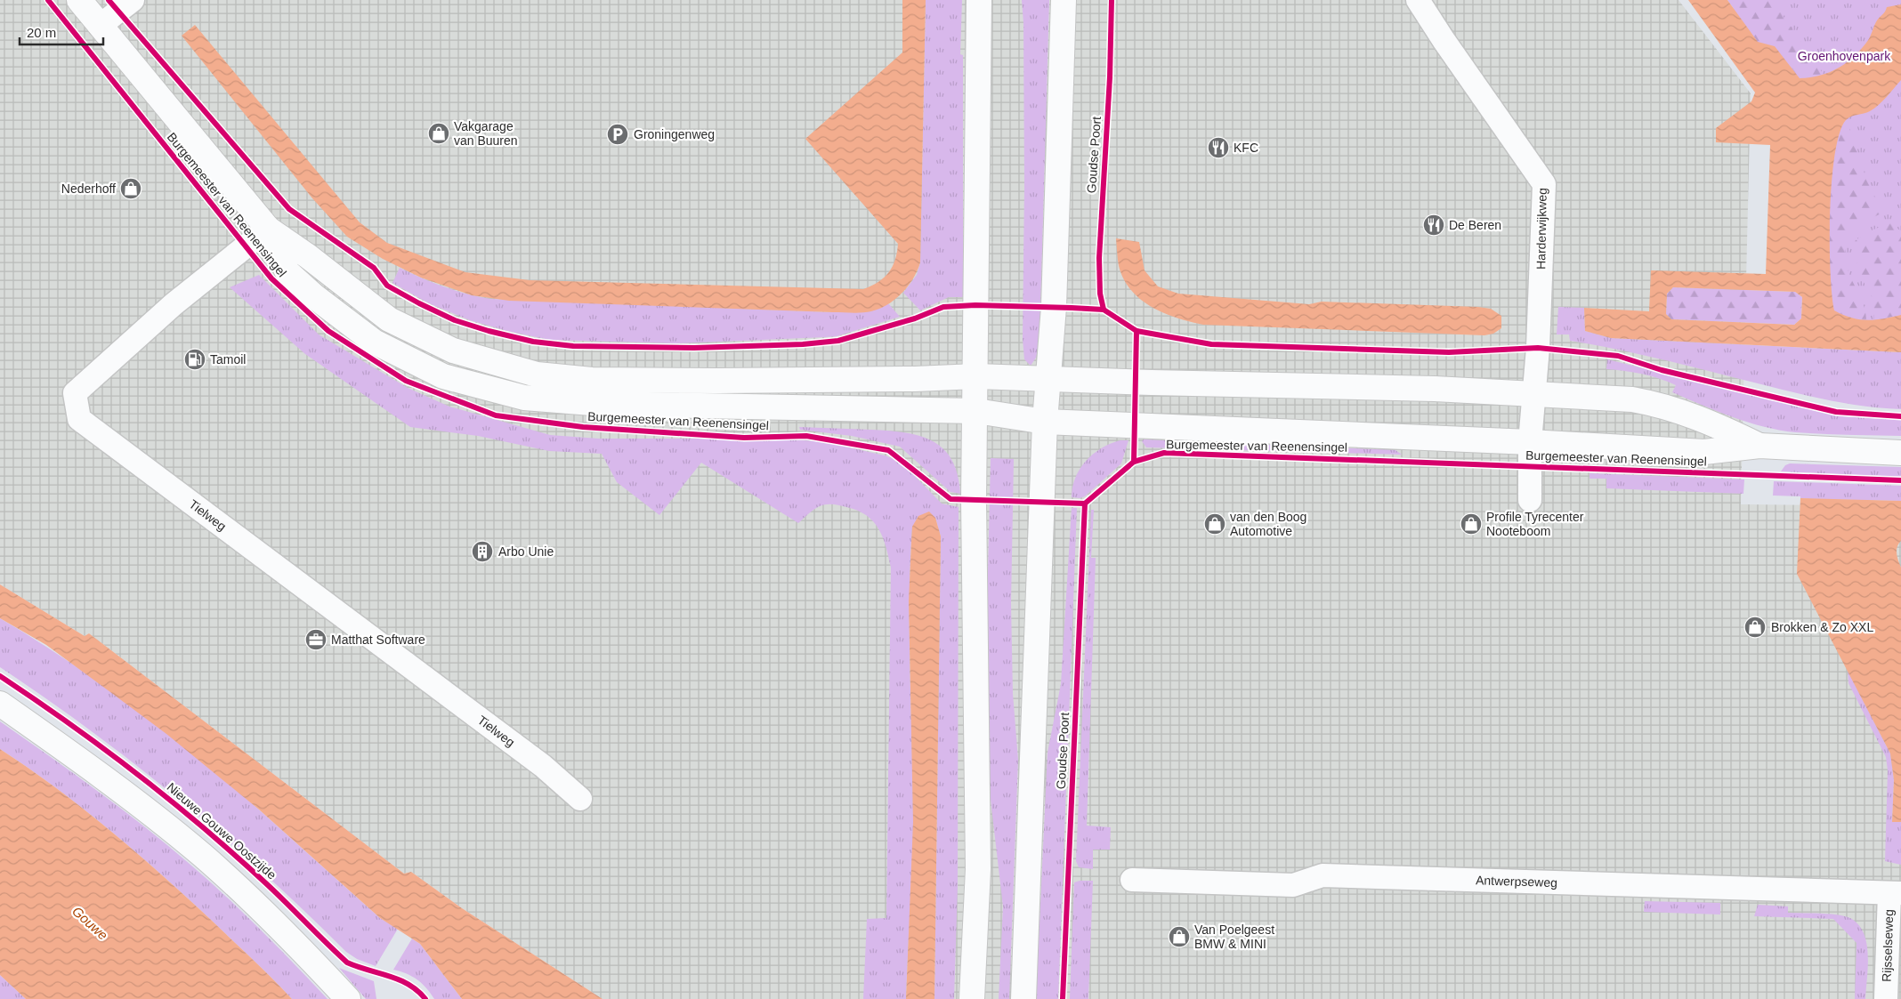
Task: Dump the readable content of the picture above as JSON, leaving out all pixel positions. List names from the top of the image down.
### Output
{
  "streets": {
    "main road": ["Burgemeester van Reenensingel"],
    "street": [
      "Harderwijkweg",
      "Tielweg",
      "Antwerpseweg",
      "Rijsselseweg"
    ],
    "cycle path": ["Goudse Poort", "Nieuwe Gouwe Oostzijde"]
  },
  "crossings": [
    ["Burgemeester van Reenensingel", "Harderwijkweg"],
    ["Burgemeester van Reenensingel", "Tielweg"],
    ["Antwerpseweg", "Rijsselseweg"]
  ],
  "water": ["Gouwe"],
  "parks": ["Groenhovenpark"],
  "places": {
    "shop": [
      "Vakgarage van Buuren",
      "Nederhoff",
      "van den Boog Automotive",
      "Profile Tyrecenter Nooteboom",
      "Brokken & Zo XXL",
      "Van Poelgeest BMW & MINI"
    ],
    "parking": ["Groningenweg"],
    "restaurant": ["KFC", "De Beren"],
    "fuel station": ["Tamoil"],
    "building": ["Arbo Unie"],
    "office": ["Matthat Software"]
  },
  "scale_bar": "20 m"
}
